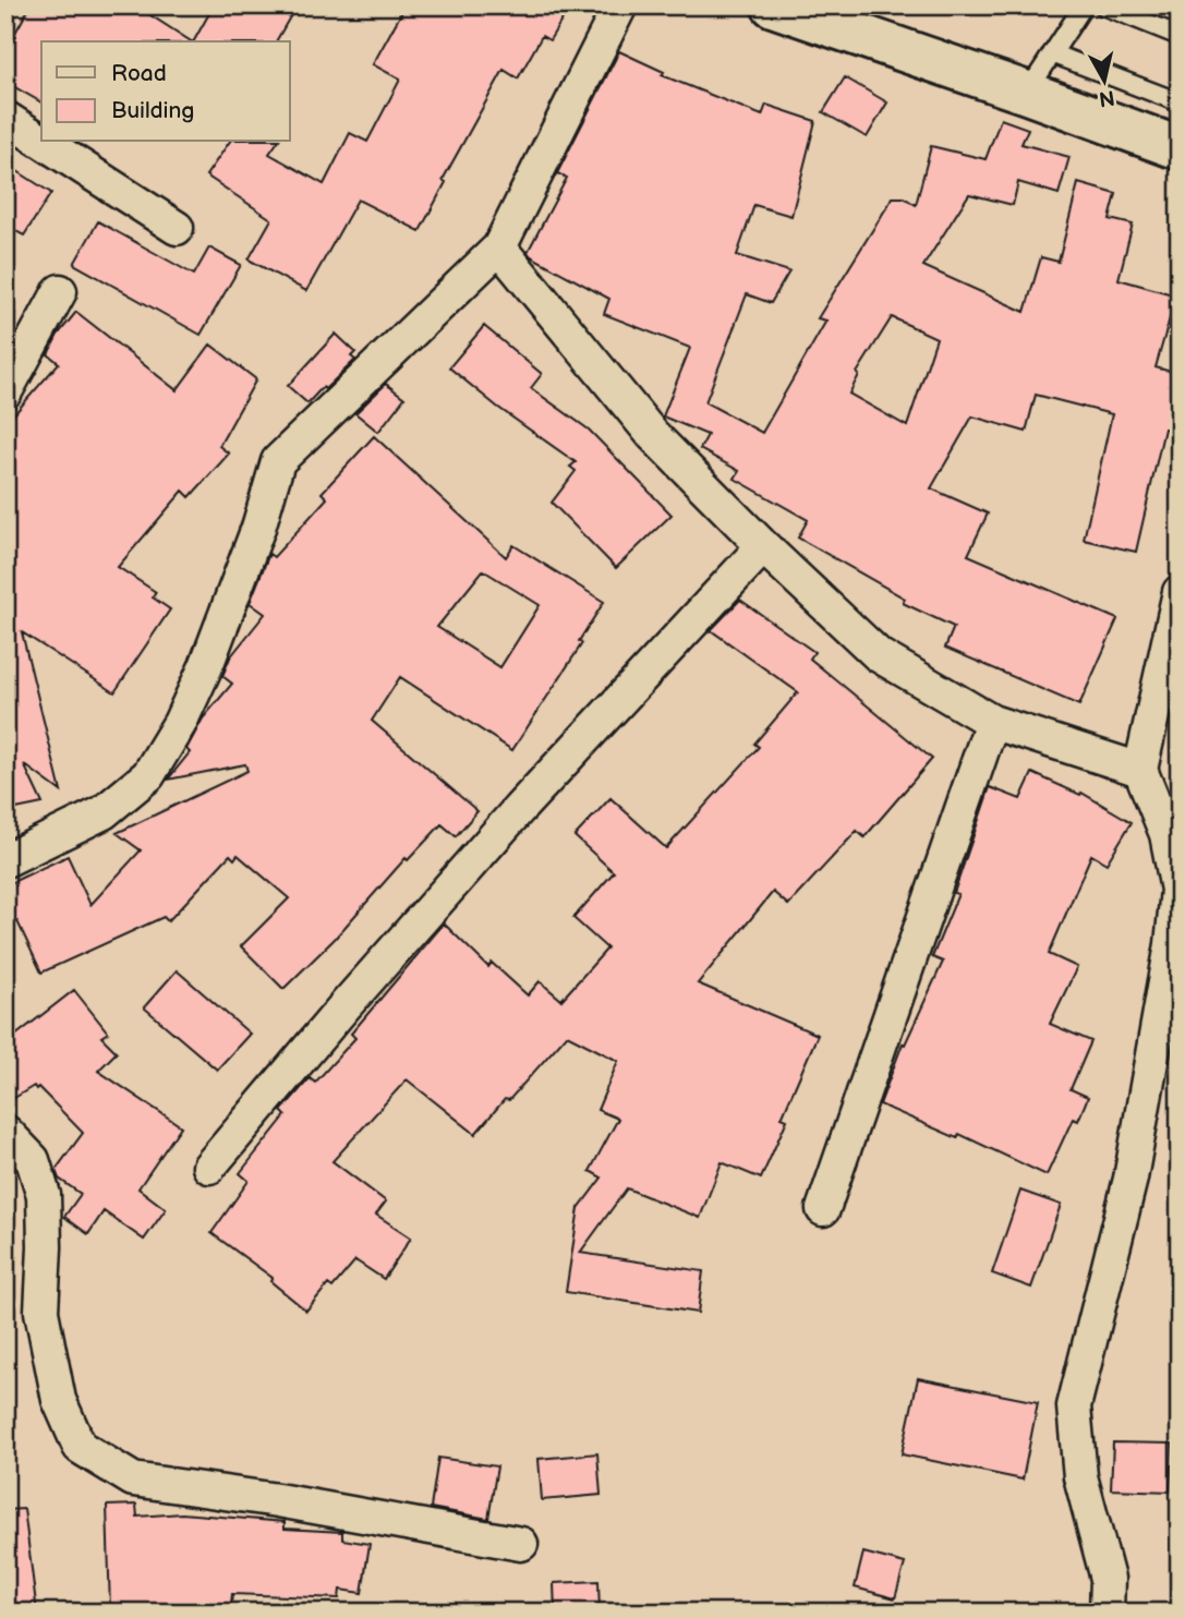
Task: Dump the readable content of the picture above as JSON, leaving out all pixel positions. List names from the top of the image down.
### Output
{
  "legend": ["Road", "Building"],
  "north": "bottom"
}
